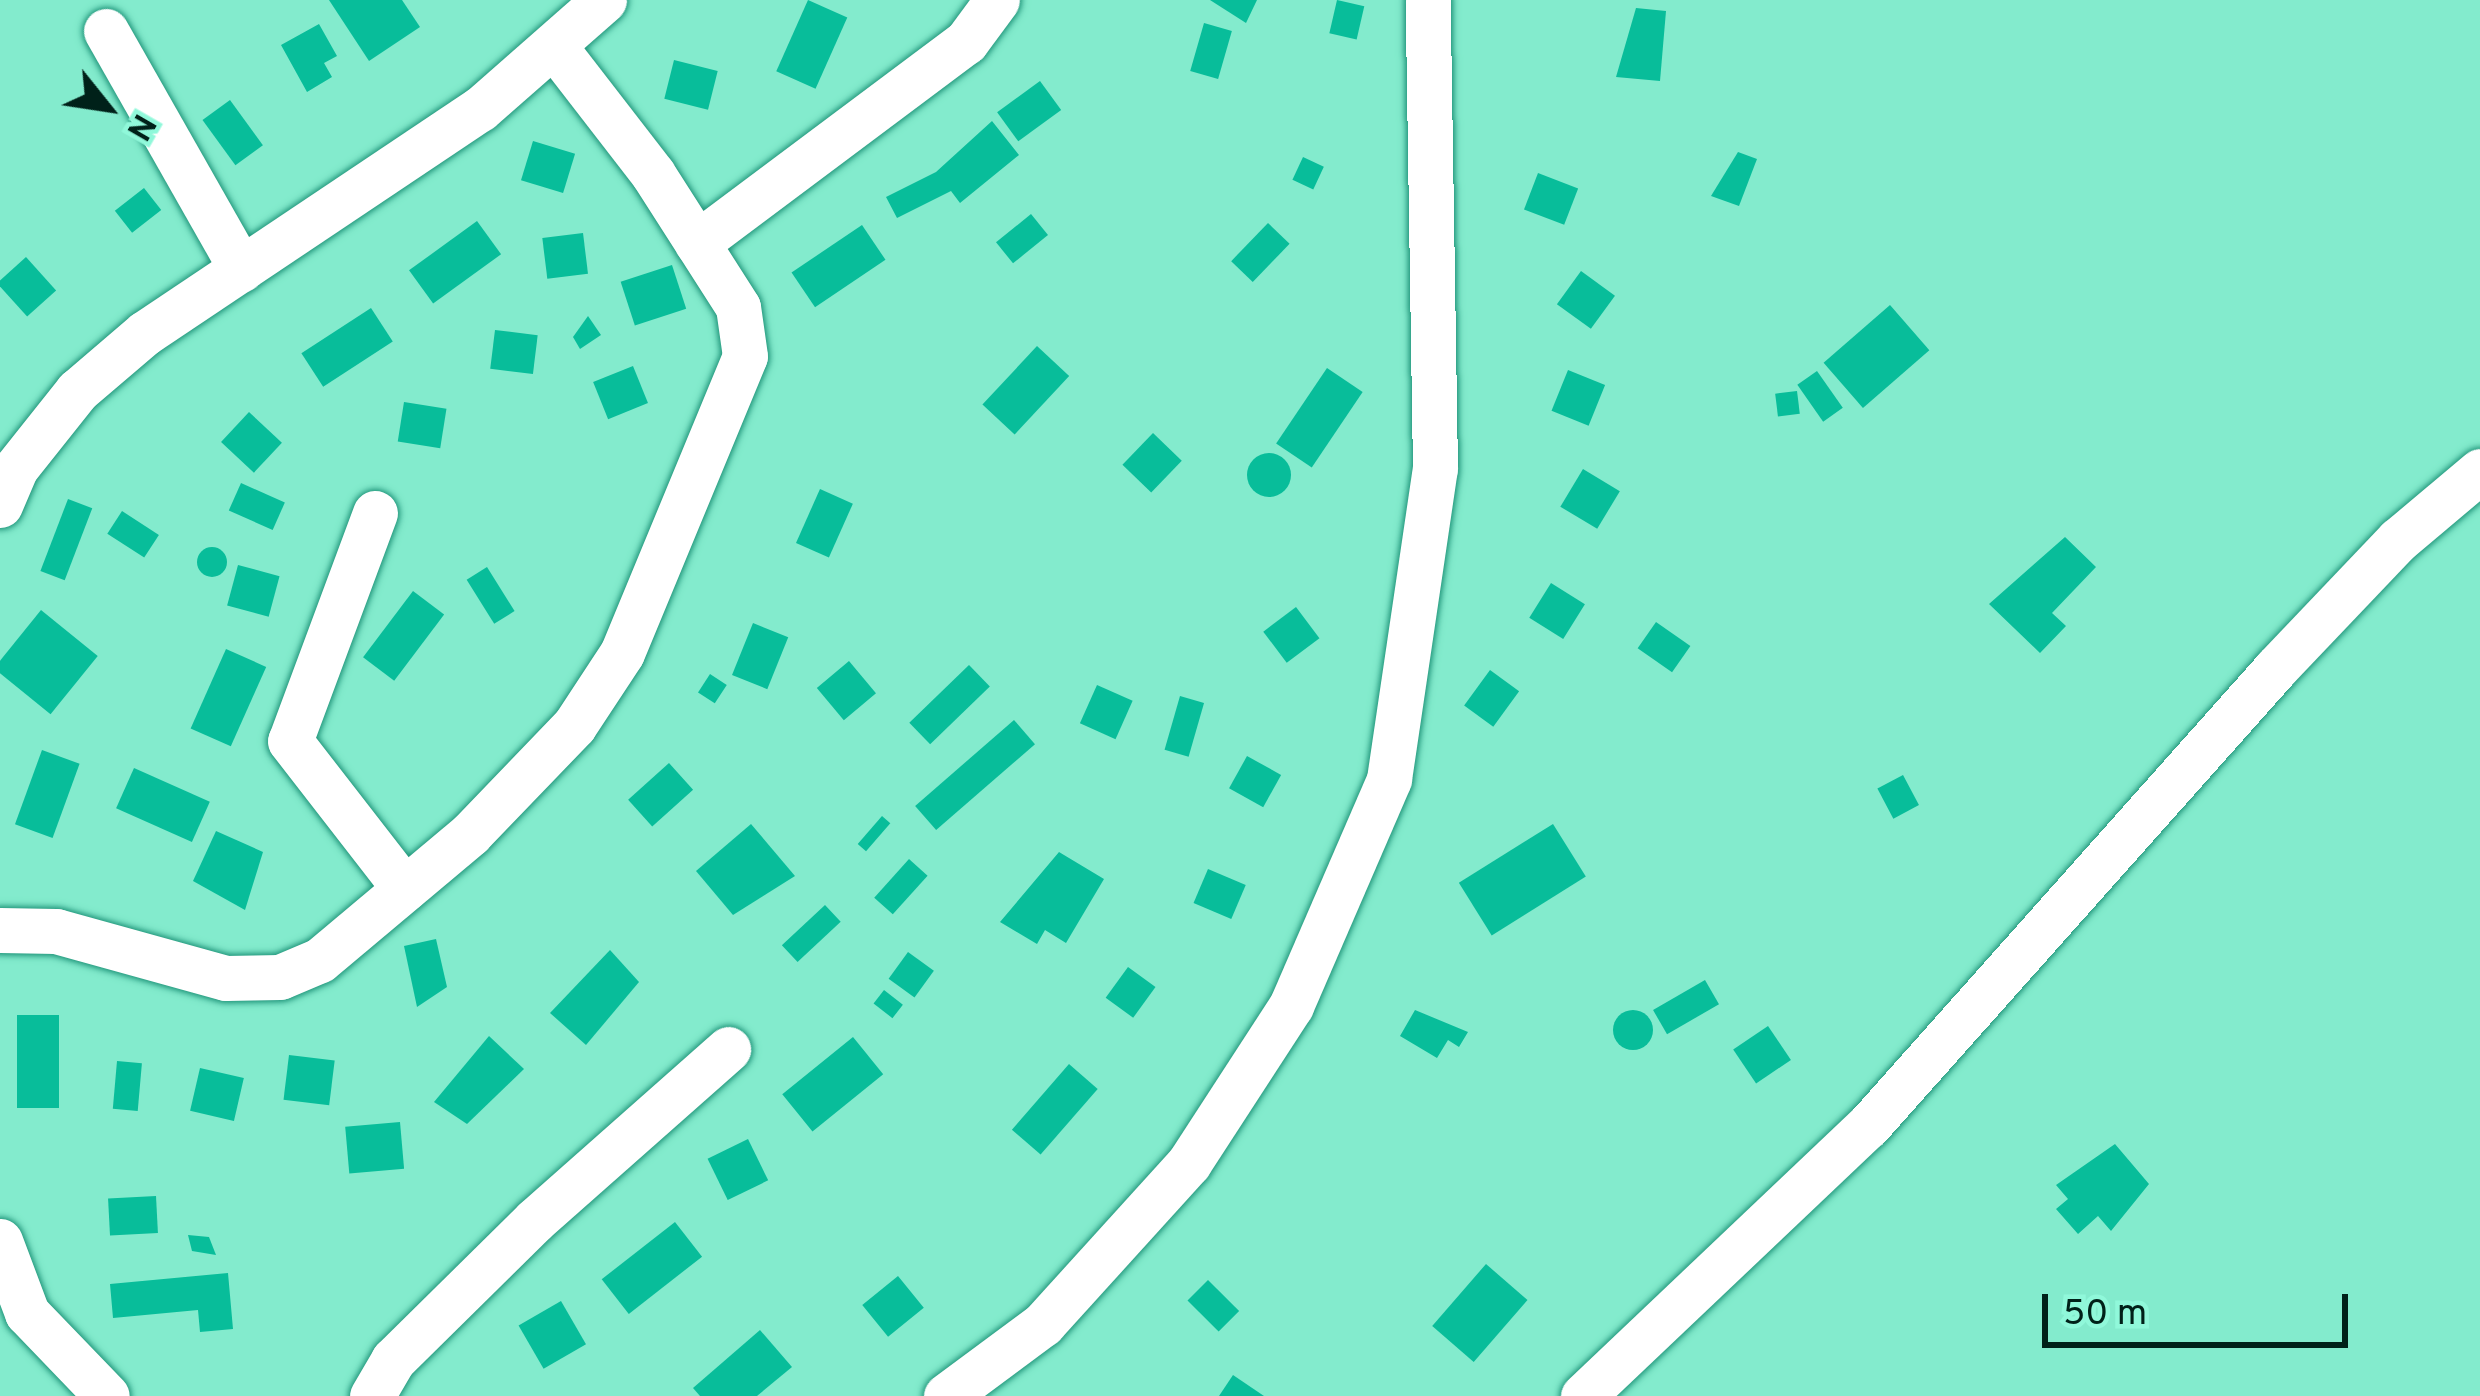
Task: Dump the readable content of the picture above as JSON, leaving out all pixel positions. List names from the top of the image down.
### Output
{
  "scale_bar": "50 m",
  "north": "bottom right"
}
